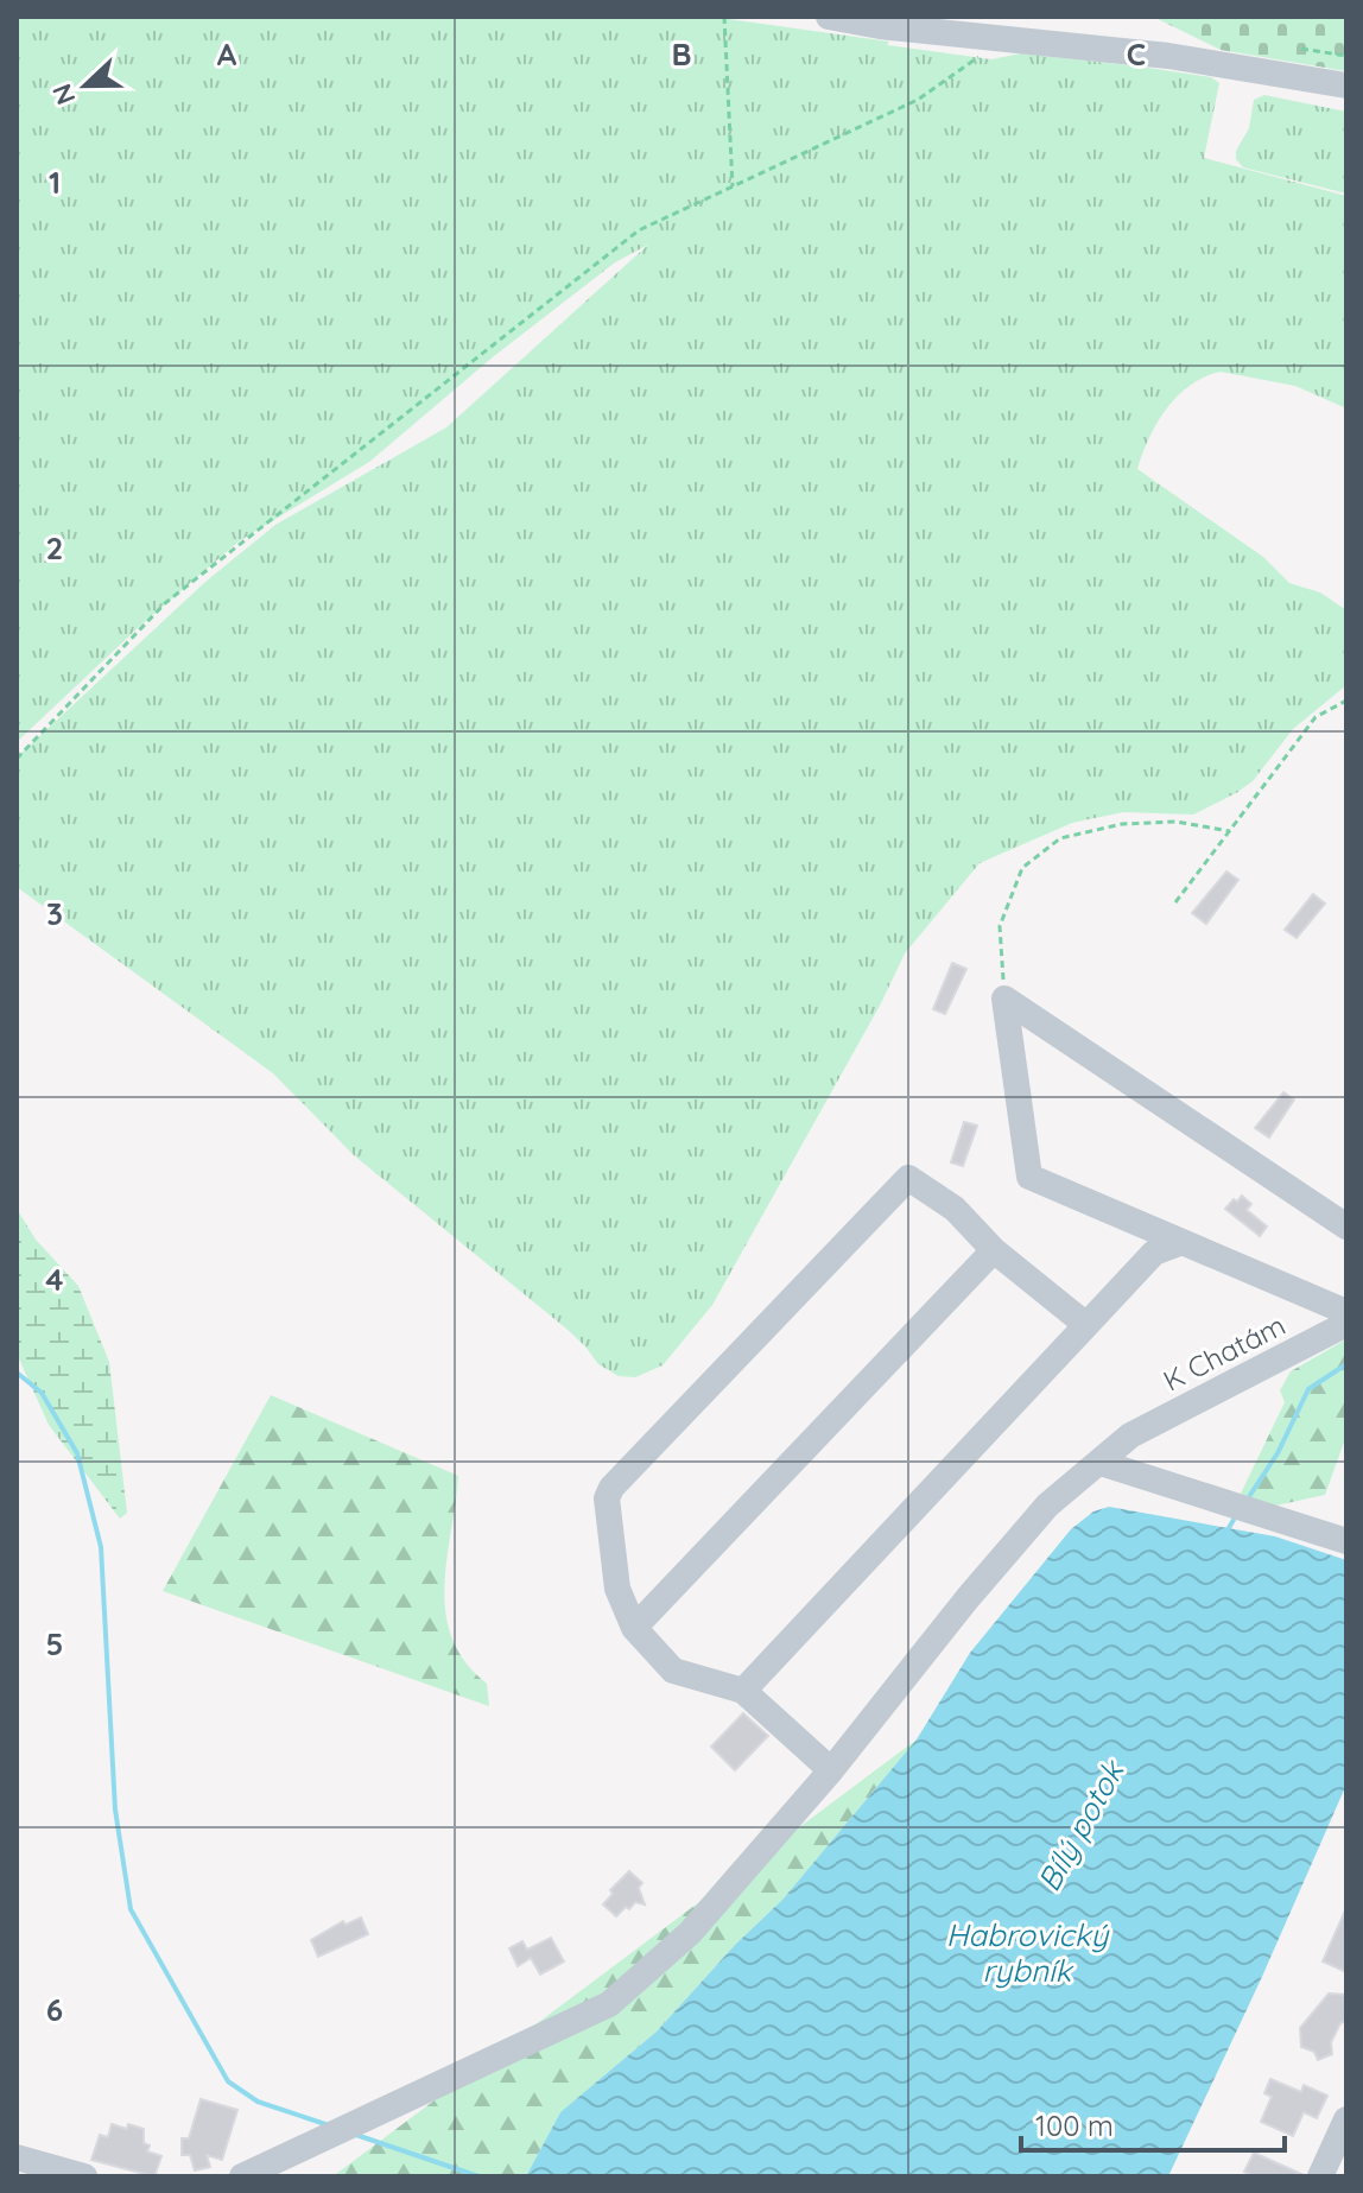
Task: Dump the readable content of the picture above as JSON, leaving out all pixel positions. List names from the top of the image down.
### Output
{
  "streets": {
    "street": ["K Chatám"]
  },
  "water": ["Bílý potok", "Habrovický rybník"],
  "scale_bar": "100 m",
  "north": "left",
  "grid": {
    "columns": ["A", "B", "C"],
    "rows": [
      "1",
      "2",
      "3",
      "4",
      "5",
      "6"
    ]
  }
}
